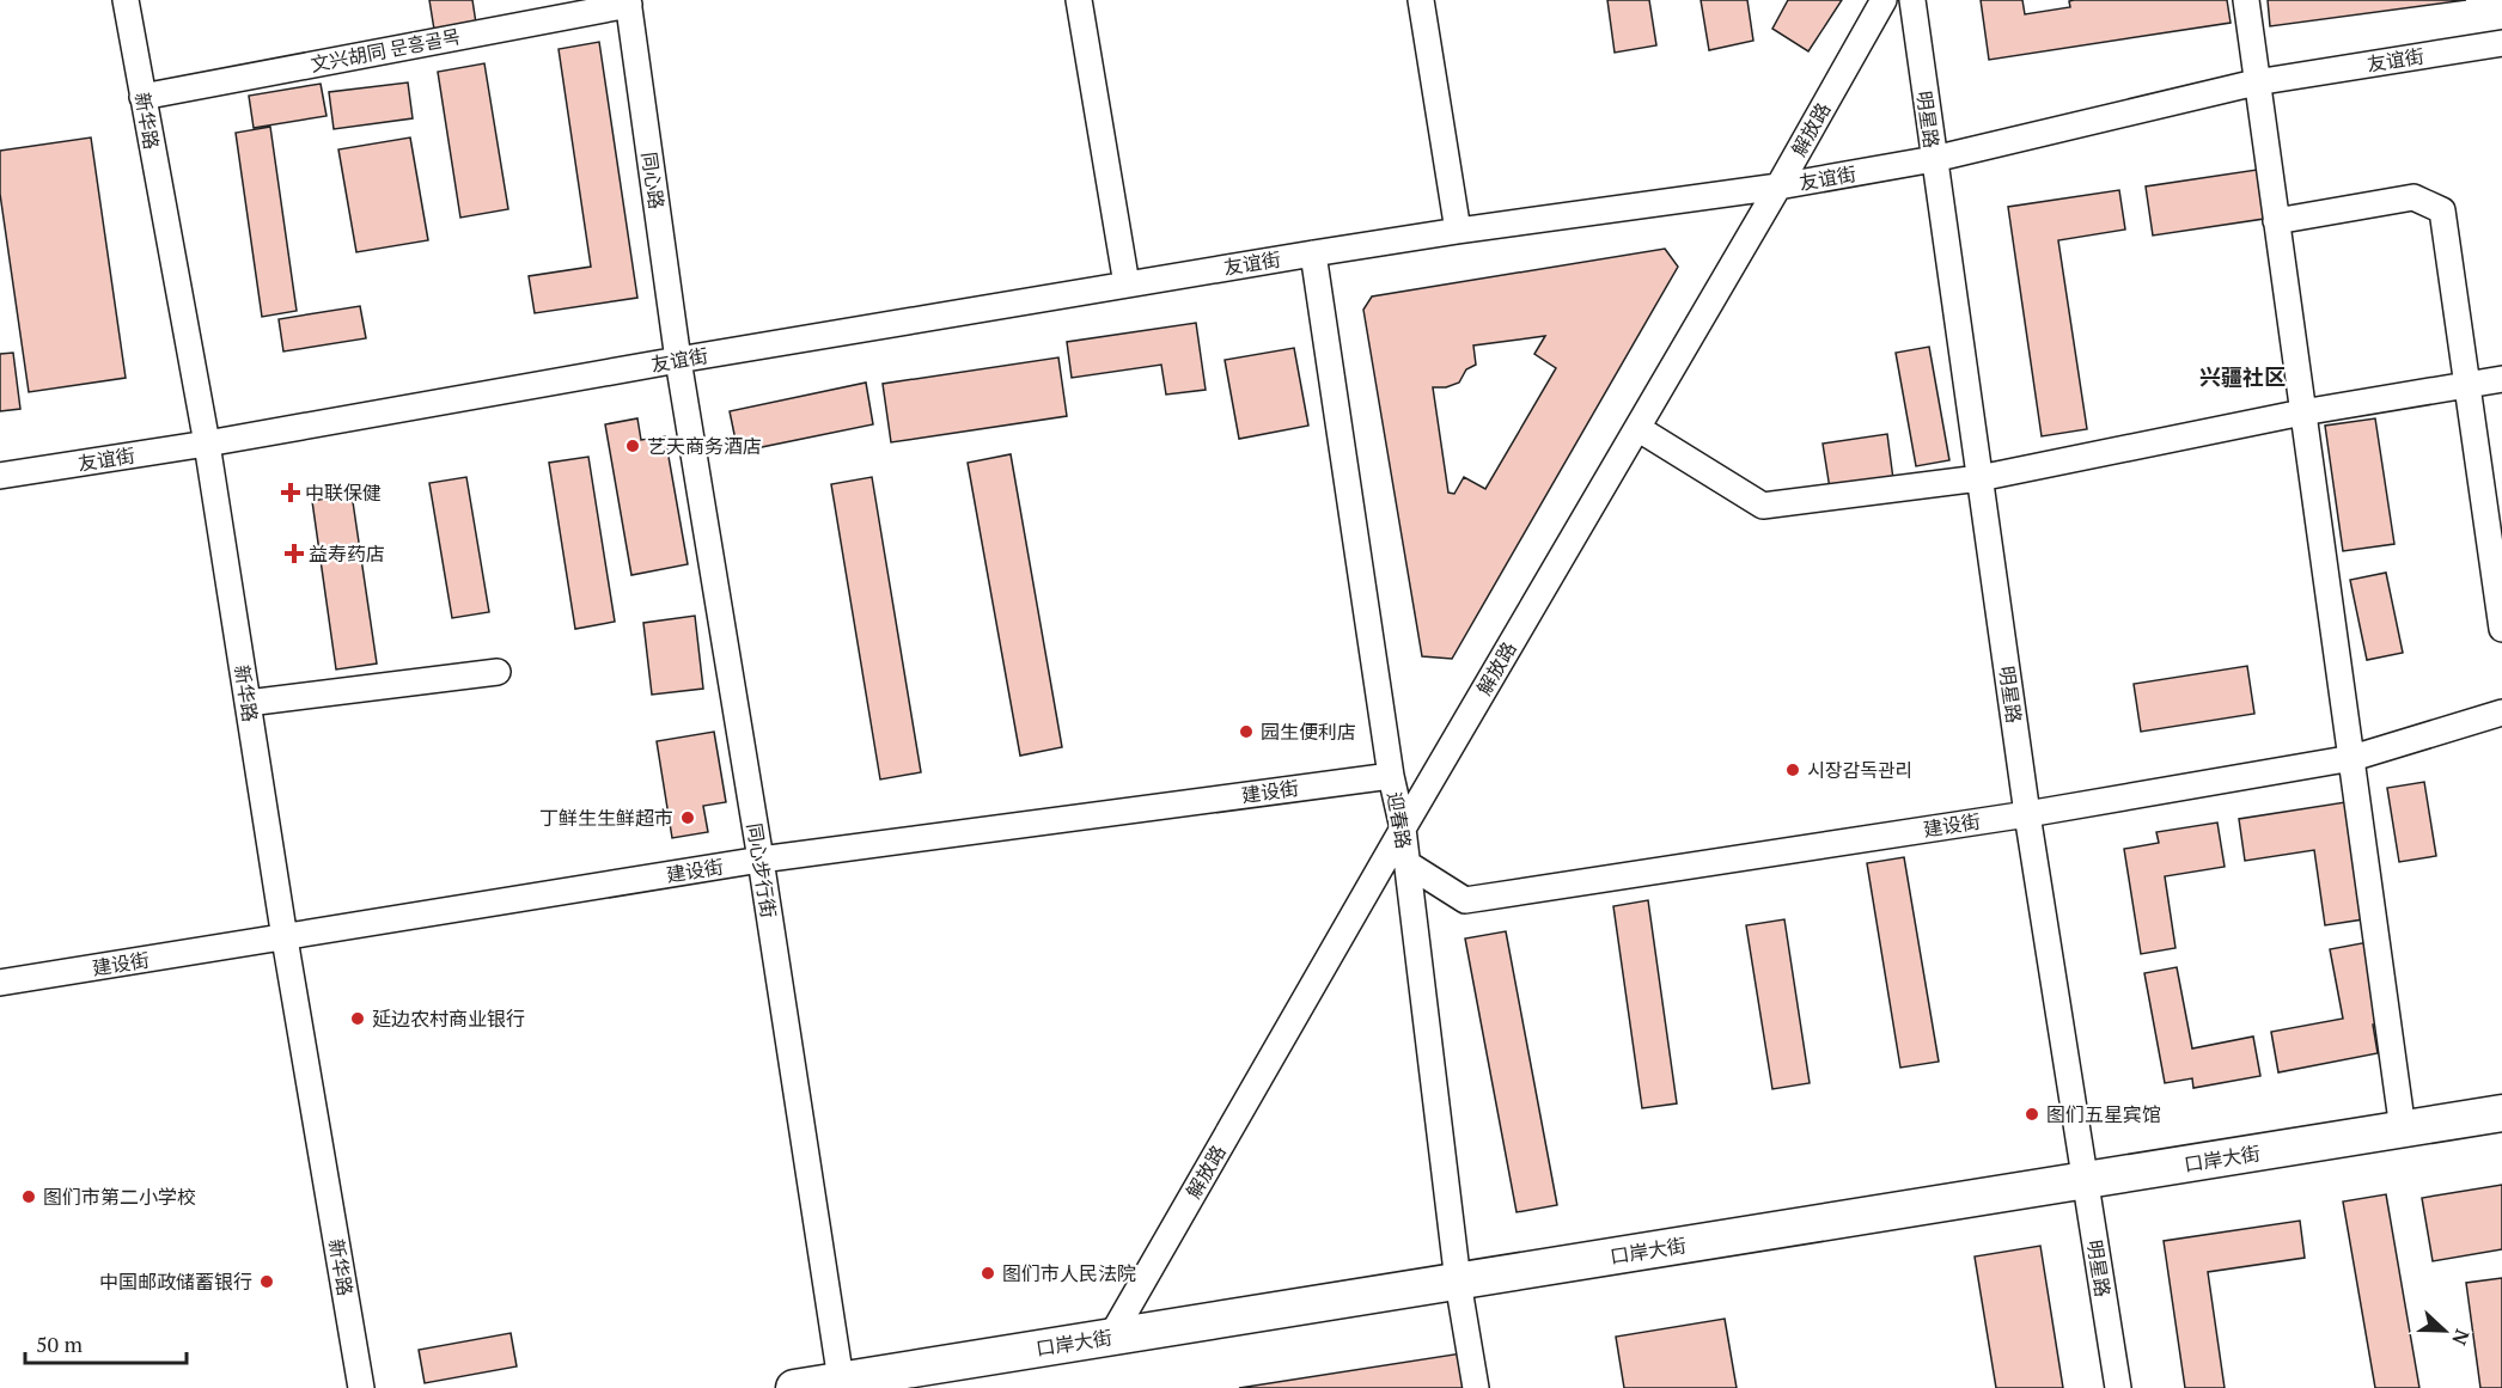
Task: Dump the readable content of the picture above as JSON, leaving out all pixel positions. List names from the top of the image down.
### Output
{
  "streets": {
    "highway": ["口岸大街"],
    "street": [
      "文兴胡同 문흥골목",
      "友谊街",
      "明星路",
      "新华路",
      "解放路",
      "同心路",
      "建设街",
      "迎春路",
      "同心步行街"
    ]
  },
  "crossings": [
    ["文兴胡同 문흥골목", "新华路"],
    ["文兴胡同 문흥골목", "同心路"],
    ["友谊街", "明星路"],
    ["友谊街", "新华路"],
    ["友谊街", "解放路"],
    ["友谊街", "同心路"],
    ["友谊街", "迎春路"],
    ["友谊街", "同心步行街"],
    ["明星路", "建设街"],
    ["明星路", "口岸大街"],
    ["新华路", "建设街"],
    ["解放路", "迎春路"],
    ["解放路", "口岸大街"],
    ["同心路", "同心步行街"],
    ["建设街", "迎春路"],
    ["建设街", "同心步行街"],
    ["迎春路", "口岸大街"],
    ["同心步行街", "口岸大街"]
  ],
  "districts": ["兴疆社区"],
  "places": {
    "other": [
      "艺天商务酒店",
      "园生便利店",
      "시장감독관리",
      "丁鲜生生鲜超市",
      "延边农村商业银行",
      "图们五星宾馆",
      "图们市第二小学校",
      "图们市人民法院",
      "中国邮政储蓄银行"
    ],
    "health": ["中联保健", "益寿药店"]
  },
  "scale_bar": "50 m",
  "north": "right"
}
